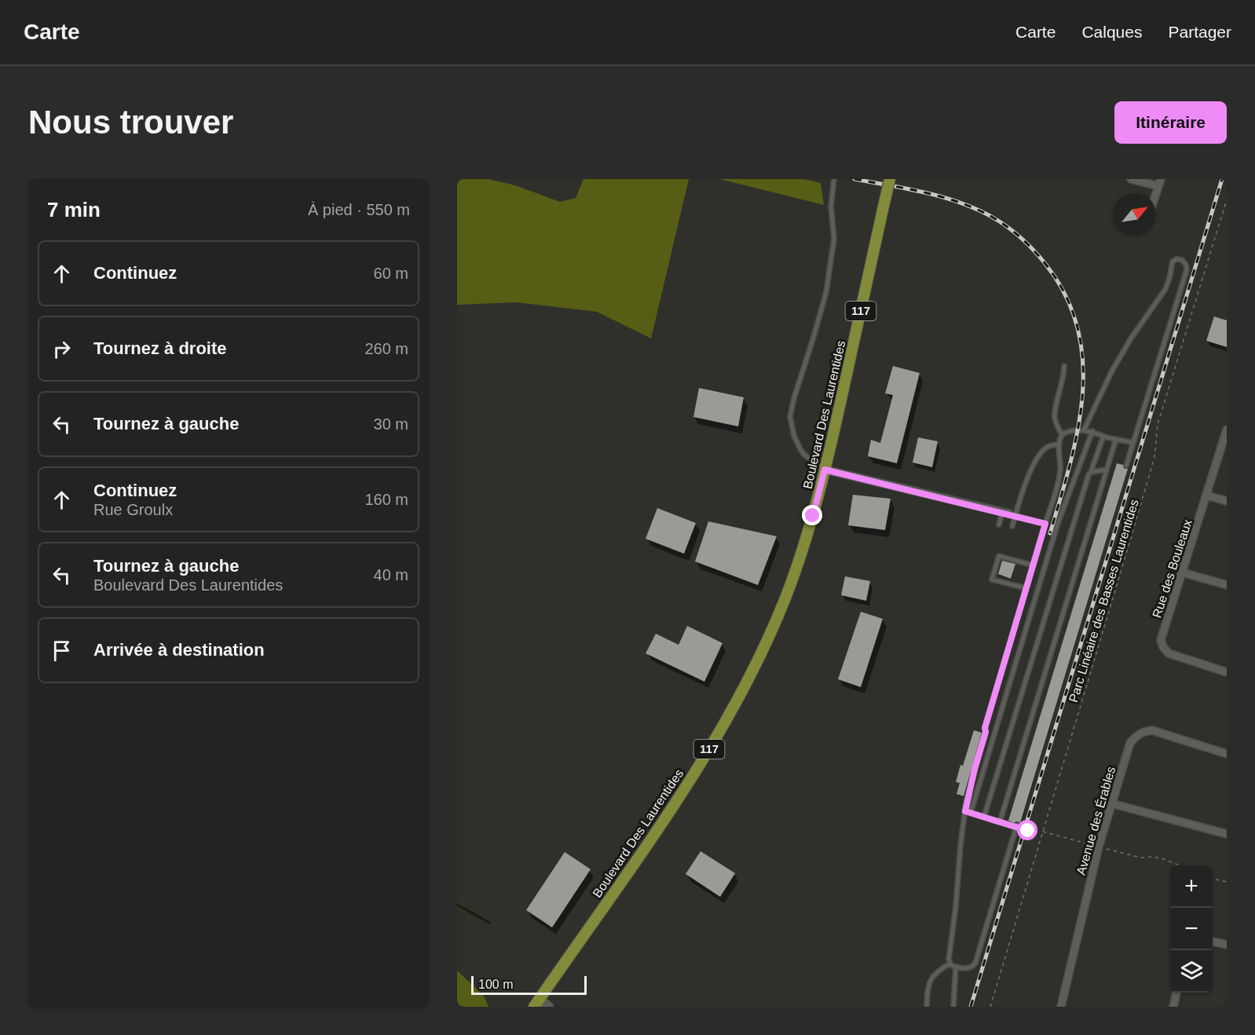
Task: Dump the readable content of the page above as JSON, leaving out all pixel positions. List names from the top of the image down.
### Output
{
  "streets": {
    "main road": ["117", "Boulevard Des Laurentides"],
    "street": ["Rue des Bouleaux", "Avenue des Érables"],
    "path": ["Parc Linéaire des Basses Laurentides"]
  },
  "scale_bar": "100 m",
  "north": "top right",
  "page": {
    "header": "Carte",
    "nav": ["Carte", "Calques", "Partager"],
    "buttons": "Itinéraire",
    "title": "Nous trouver",
    "heading": ["7 min", "À pied · 550 m"],
    "list": [
      ["Continuez", "60 m"],
      ["Tournez à droite", "260 m"],
      ["Tournez à gauche", "30 m"],
      ["Continuez", "Rue Groulx", "160 m"],
      ["Tournez à gauche", "Boulevard Des Laurentides", "40 m"],
      "Arrivée à destination"
    ],
    "map_buttons": ["+", "−"],
    "scale": "100 m"
  }
}
